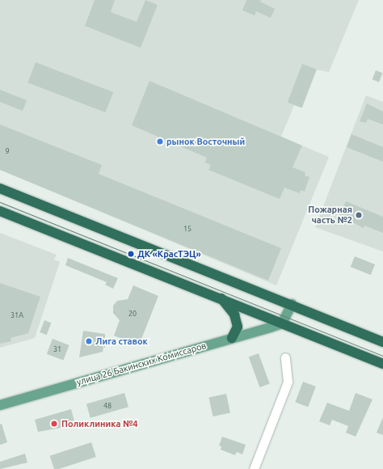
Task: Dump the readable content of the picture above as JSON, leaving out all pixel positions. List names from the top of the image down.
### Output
{
  "streets": {
    "main road": ["улица 26 Бакинских Комиссаров"]
  },
  "places": [
    "рынок Восточный",
    "Пожарная часть №2",
    "ДК «КрасТЭЦ»",
    "Лига ставок",
    "Поликлиника №4"
  ],
  "house_numbers": [
    "9",
    "15",
    "20",
    "31А",
    "31",
    "48"
  ]
}
